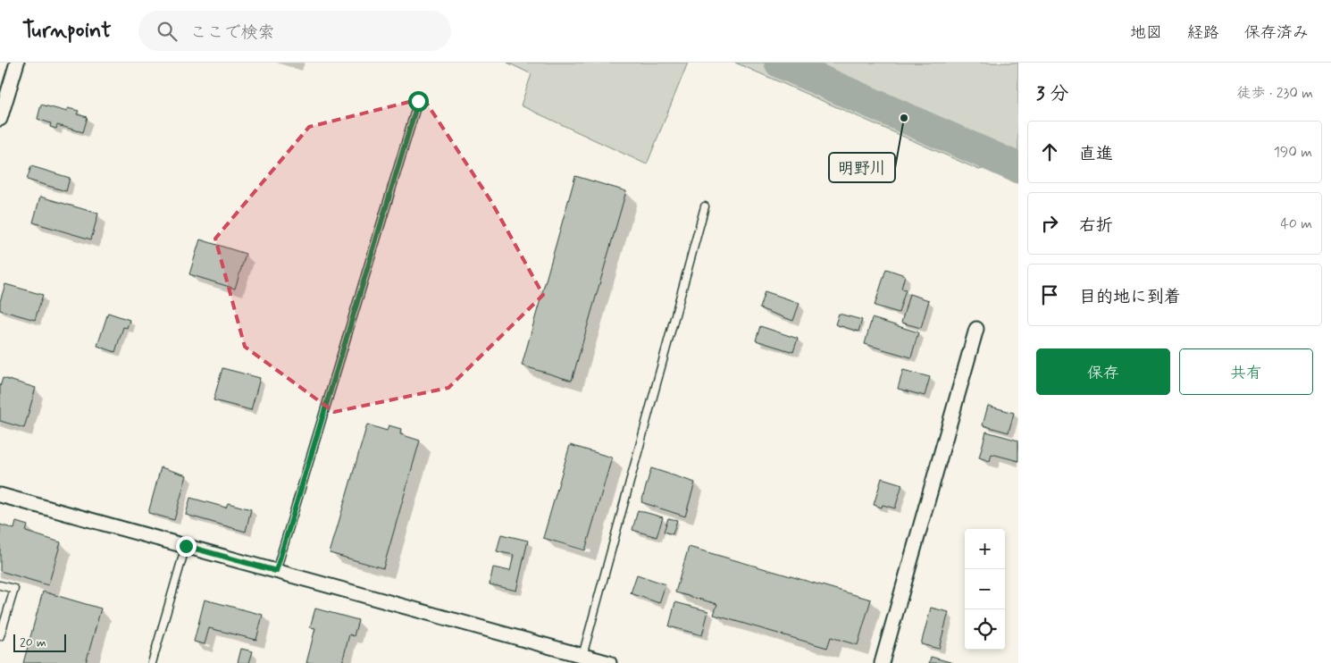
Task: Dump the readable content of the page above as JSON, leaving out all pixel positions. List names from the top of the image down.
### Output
{
  "places": ["明野川"],
  "scale_bar": "20 m",
  "page": {
    "header": "Turnpoint",
    "search": "ここで検索",
    "nav": ["地図", "経路", "保存済み"],
    "heading": ["3 分", "徒歩 · 230 m"],
    "list": [
      ["直進", "190 m"],
      ["右折", "40 m"],
      "目的地に到着"
    ],
    "buttons": ["保存", "共有"],
    "map_buttons": ["+", "−"],
    "scale": "20 m"
  }
}
